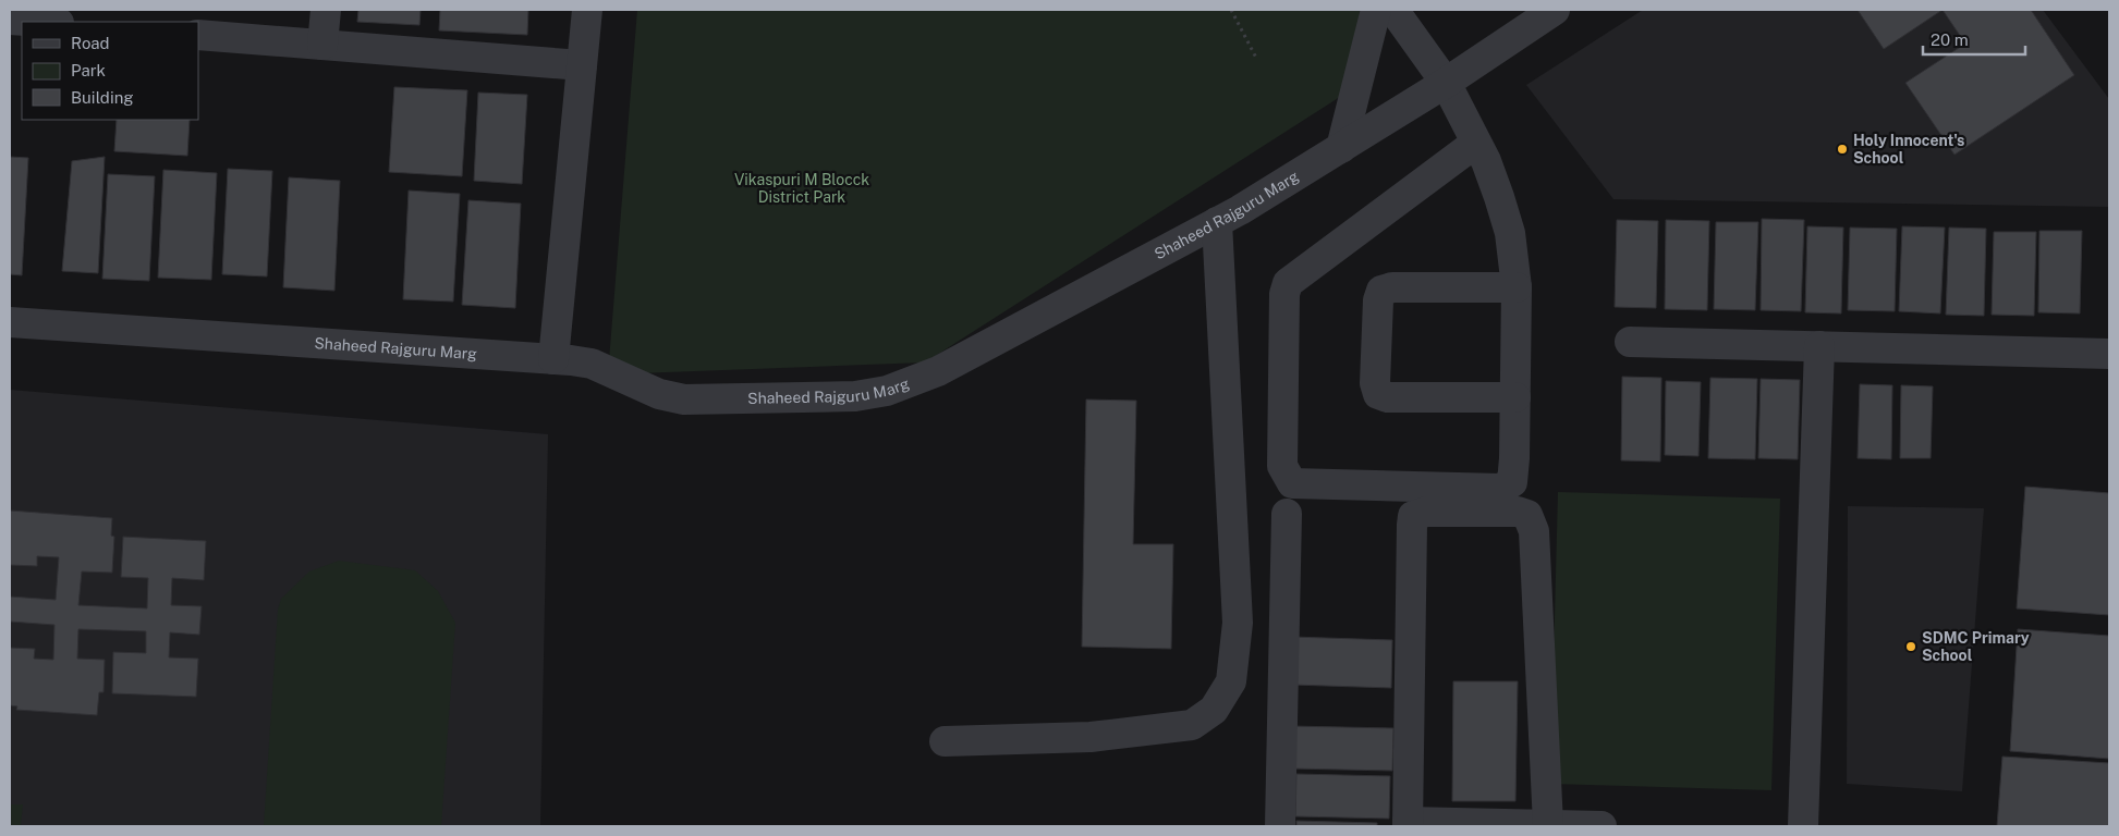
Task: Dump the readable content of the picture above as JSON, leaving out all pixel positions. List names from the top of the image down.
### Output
{
  "streets": {
    "street": ["Shaheed Rajguru Marg"]
  },
  "parks": ["Vikaspuri M Blocck District Park"],
  "places": ["Holy Innocent's School", "SDMC Primary School"],
  "legend": ["Road", "Park", "Building"],
  "scale_bar": "20 m"
}
